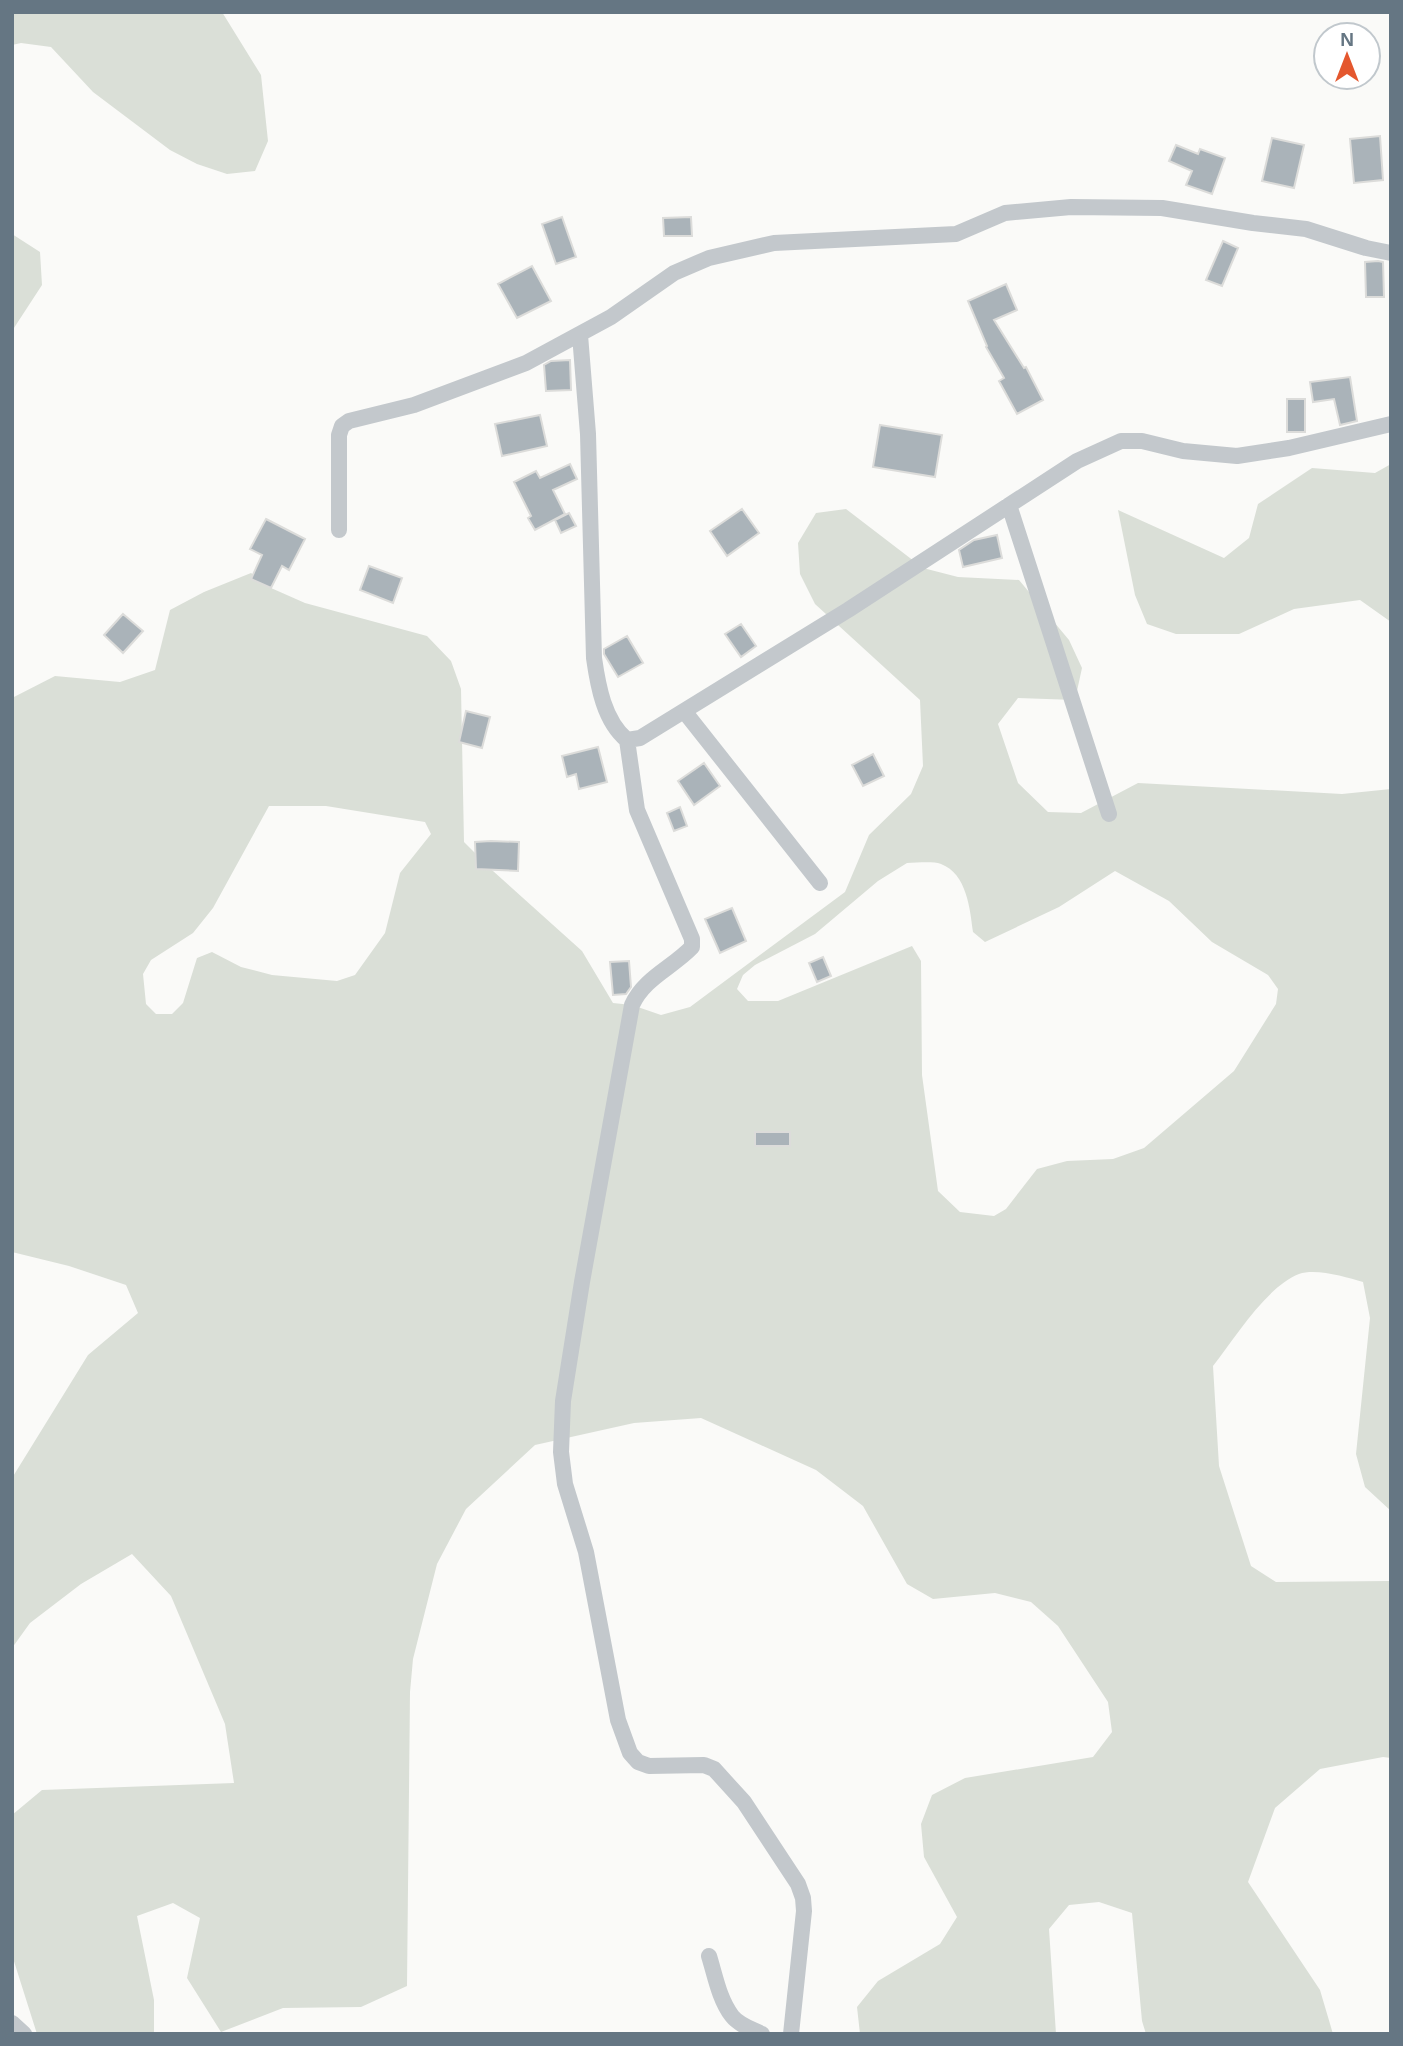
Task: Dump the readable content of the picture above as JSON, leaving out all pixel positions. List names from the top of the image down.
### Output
{
  "north": "top"
}
